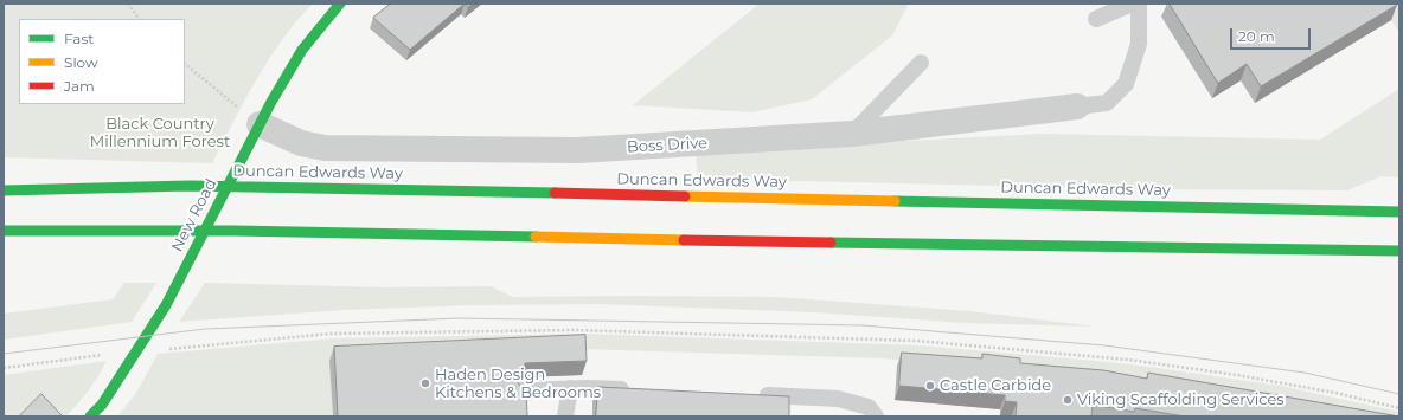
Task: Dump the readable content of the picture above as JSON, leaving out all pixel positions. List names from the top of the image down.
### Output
{
  "streets": {
    "main road": ["Duncan Edwards Way", "New Road"],
    "street": ["Boss Drive"]
  },
  "crossings": [
    ["Boss Drive", "New Road"]
  ],
  "parks": ["Black Country Millennium Forest"],
  "places": ["Haden Design Kitchens & Bedrooms", "Castle Carbide", "Viking Scaffolding Services"],
  "legend": ["Fast", "Slow", "Jam"],
  "scale_bar": "20 m"
}
